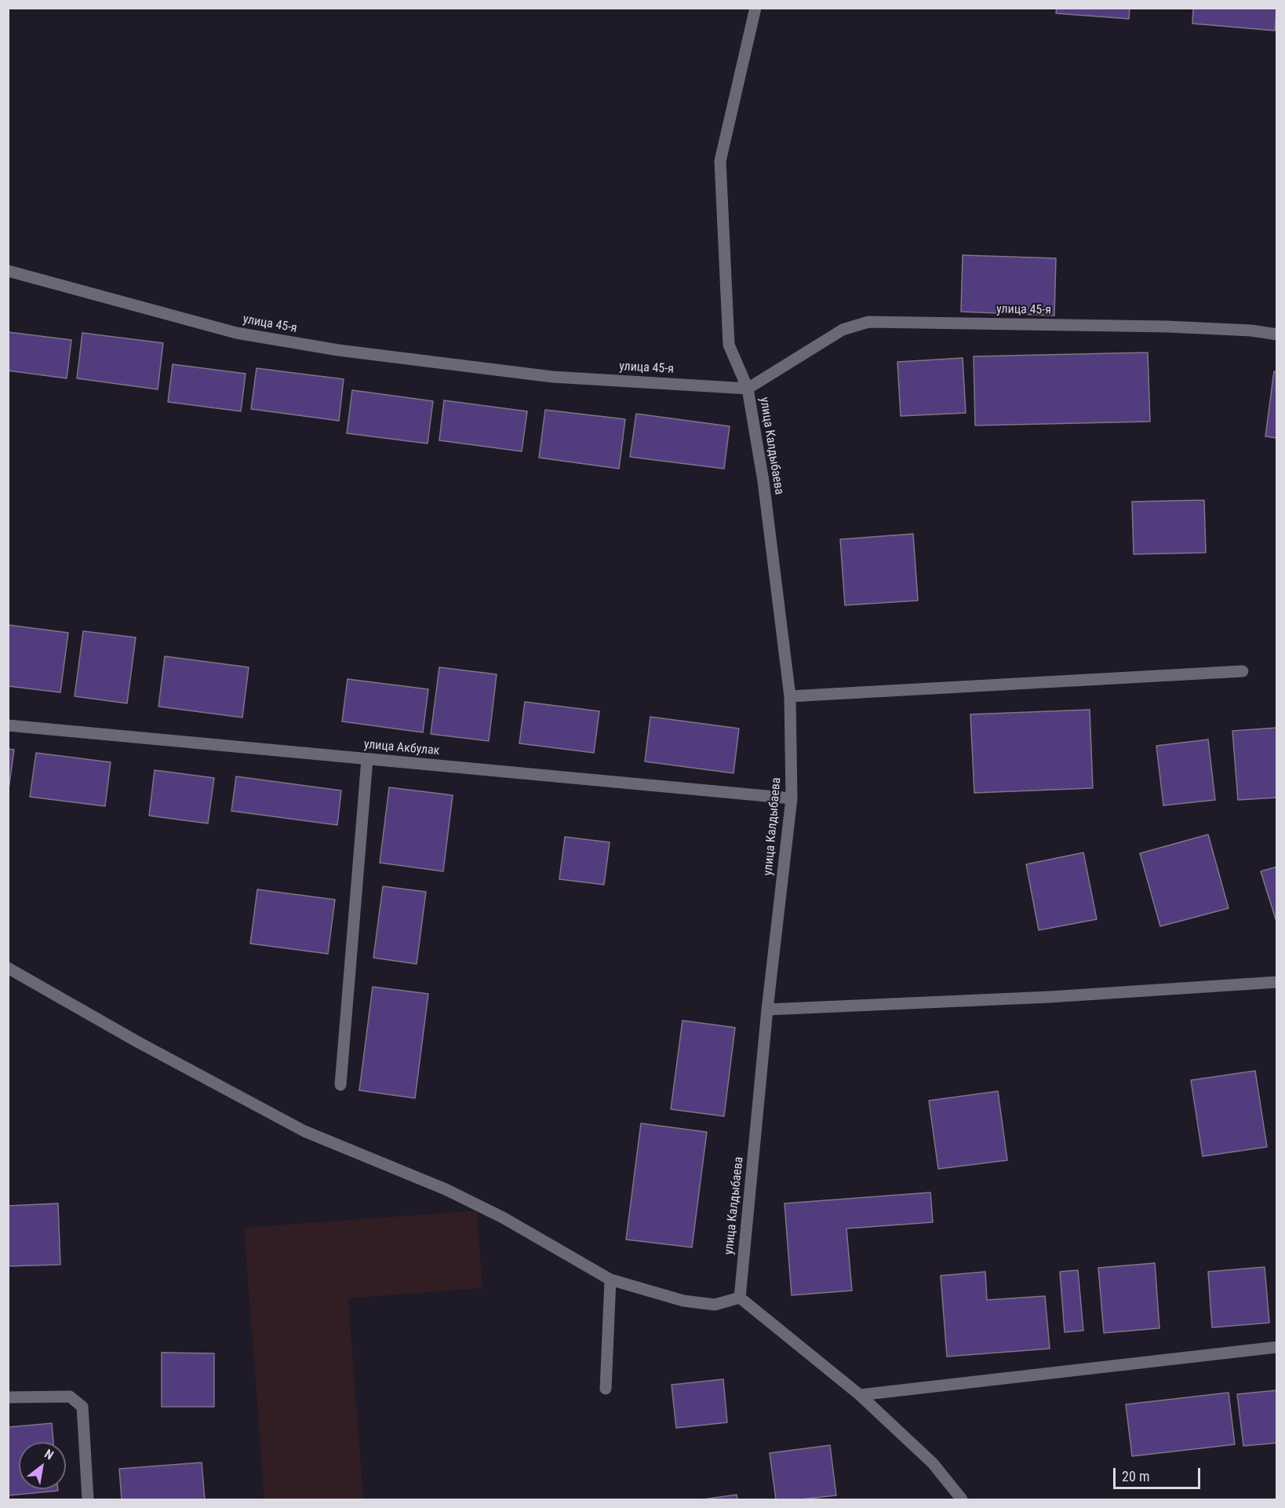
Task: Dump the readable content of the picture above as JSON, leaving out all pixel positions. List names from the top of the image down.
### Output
{
  "streets": {
    "street": ["улица 45-я", "улица Калдыбаева", "улица Акбулак"]
  },
  "crossings": [
    ["улица 45-я", "улица Калдыбаева"],
    ["улица Калдыбаева", "улица Акбулак"]
  ],
  "scale_bar": "20 m",
  "north": "top right"
}
